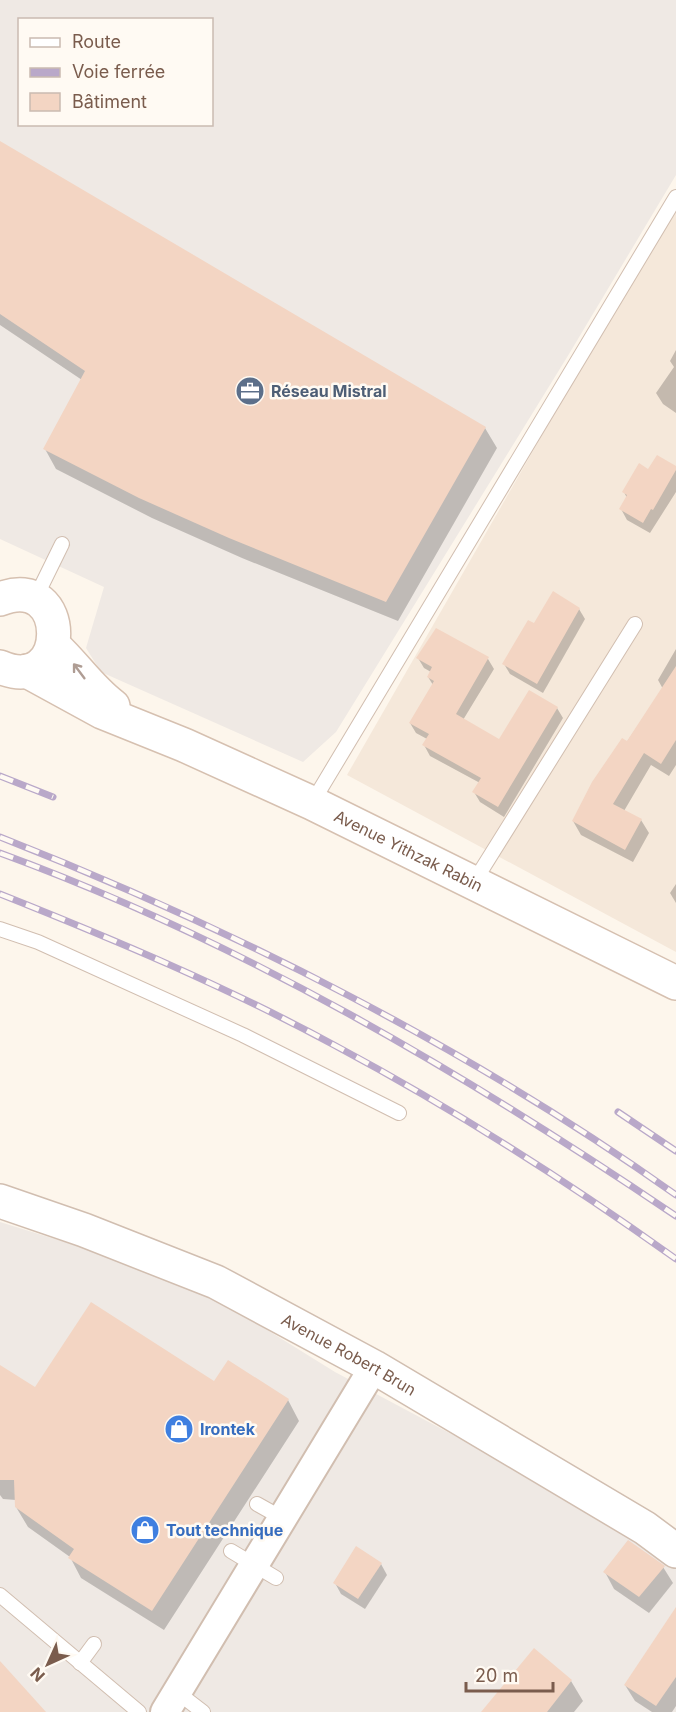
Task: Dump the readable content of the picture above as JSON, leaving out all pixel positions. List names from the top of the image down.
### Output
{
  "streets": {
    "main road": ["Avenue Yithzak Rabin", "Avenue Robert Brun"]
  },
  "places": {
    "office": ["Réseau Mistral"],
    "shop": ["Irontek", "Tout technique"]
  },
  "legend": ["Route", "Voie ferrée", "Bâtiment"],
  "scale_bar": "20 m",
  "north": "bottom left"
}
